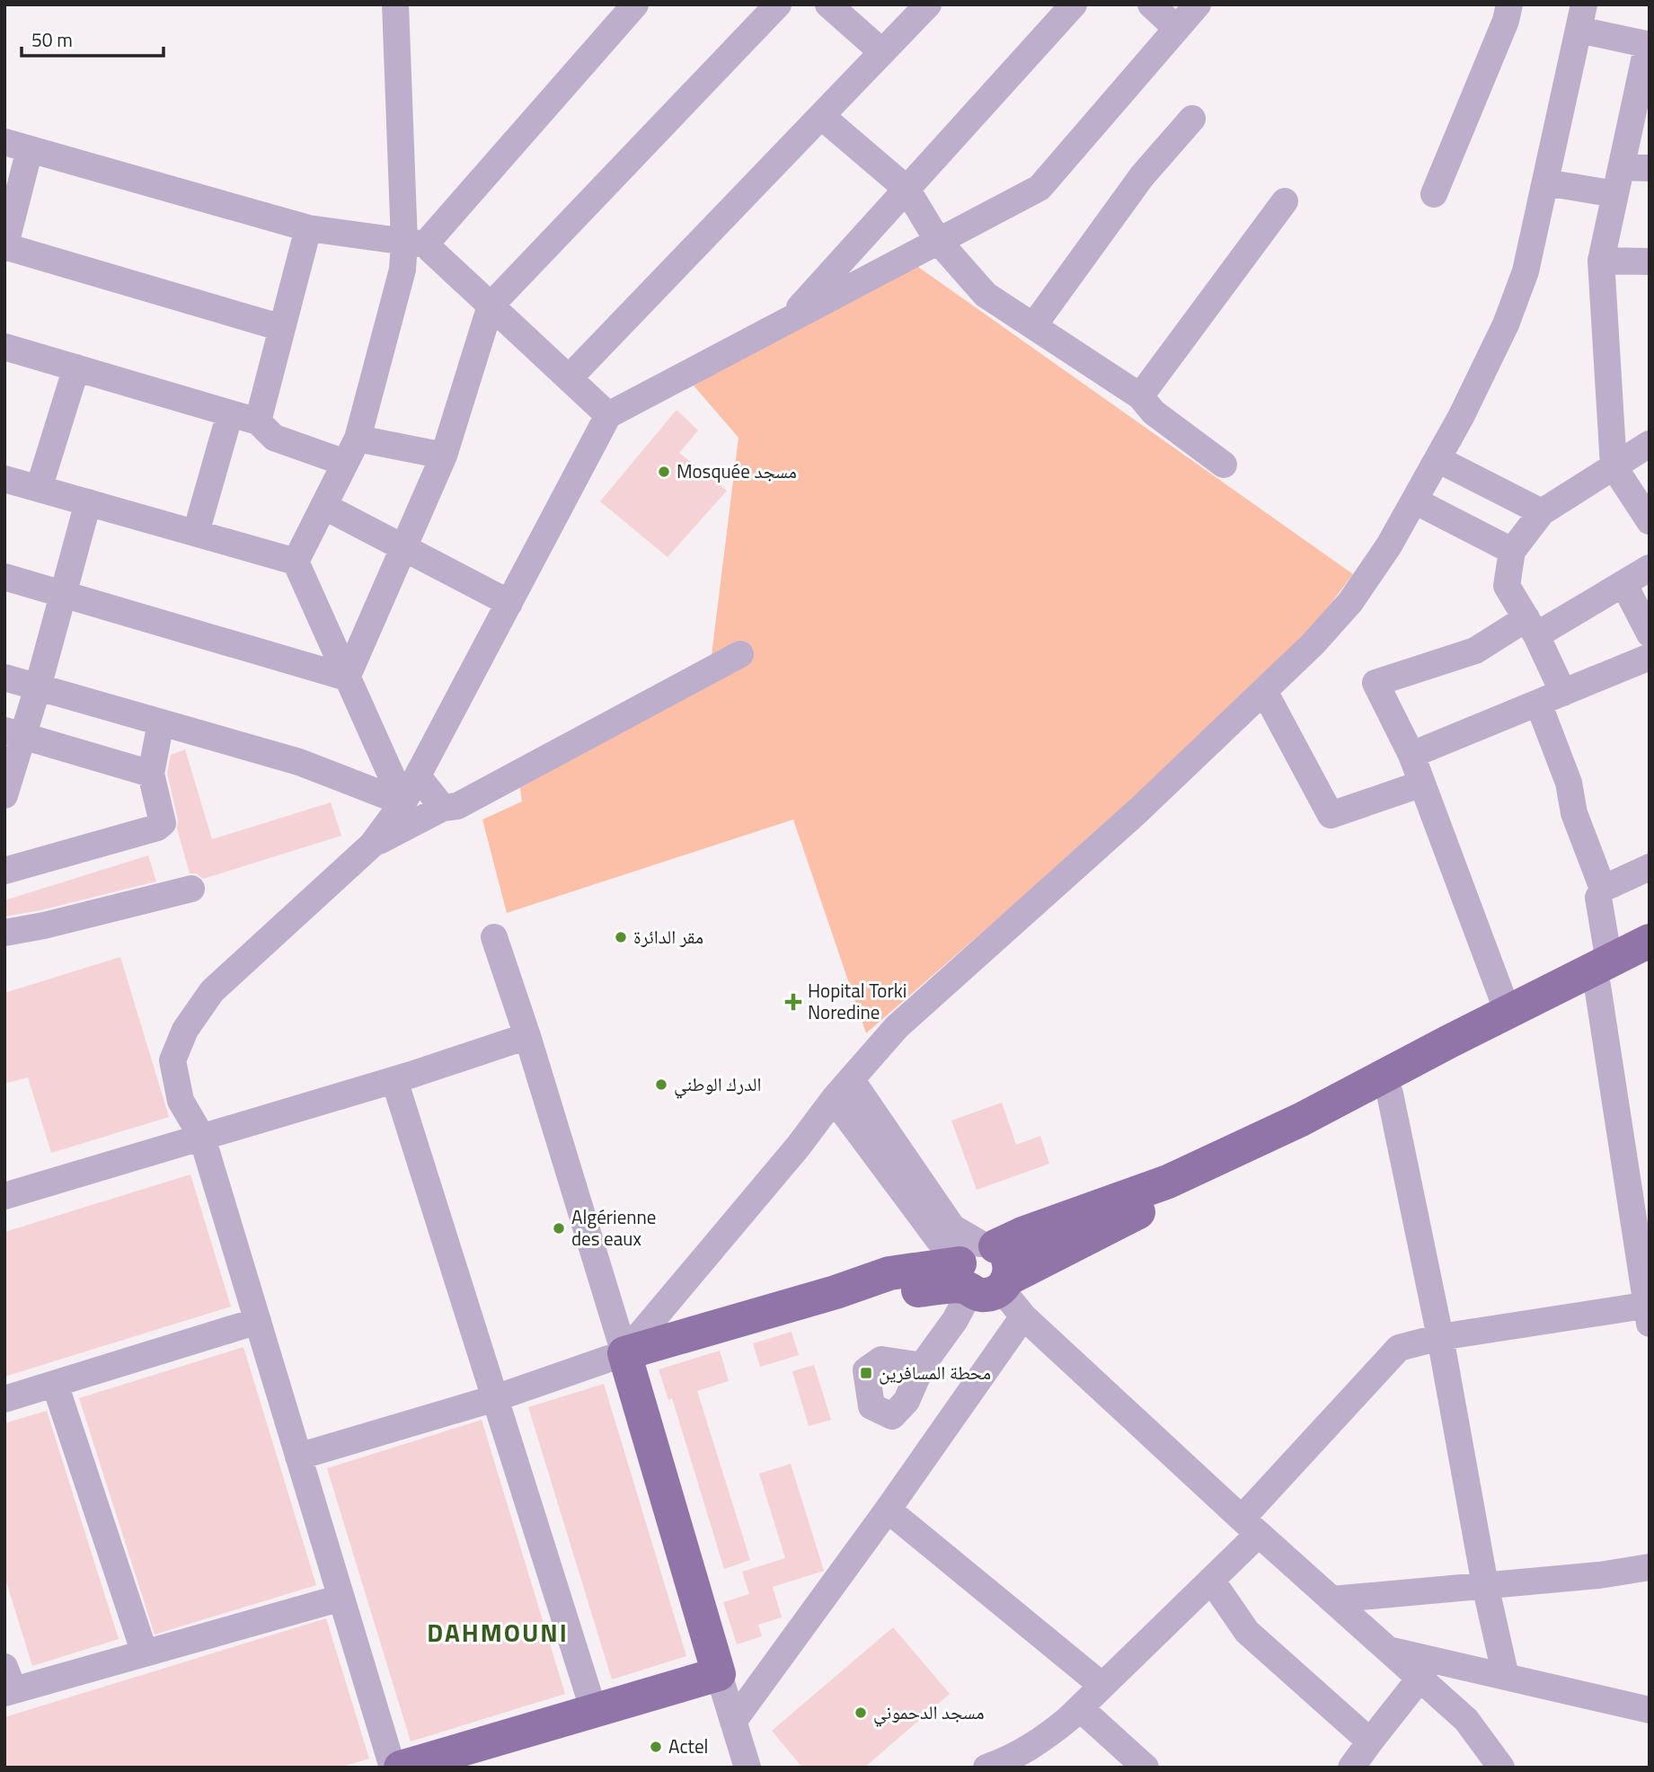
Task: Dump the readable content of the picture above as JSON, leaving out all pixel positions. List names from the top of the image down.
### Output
{
  "districts": ["DAHMOUNI"],
  "places": {
    "other": [
      "Mosquée مسجد",
      "مقر الدائرة",
      "الدرك الوطني",
      "Algérienne des eaux",
      "مسجد الدحموني",
      "Actel"
    ],
    "health": ["Hopital Torki Noredine"],
    "transit": ["محطة المسافرين"]
  },
  "scale_bar": "50 m"
}
